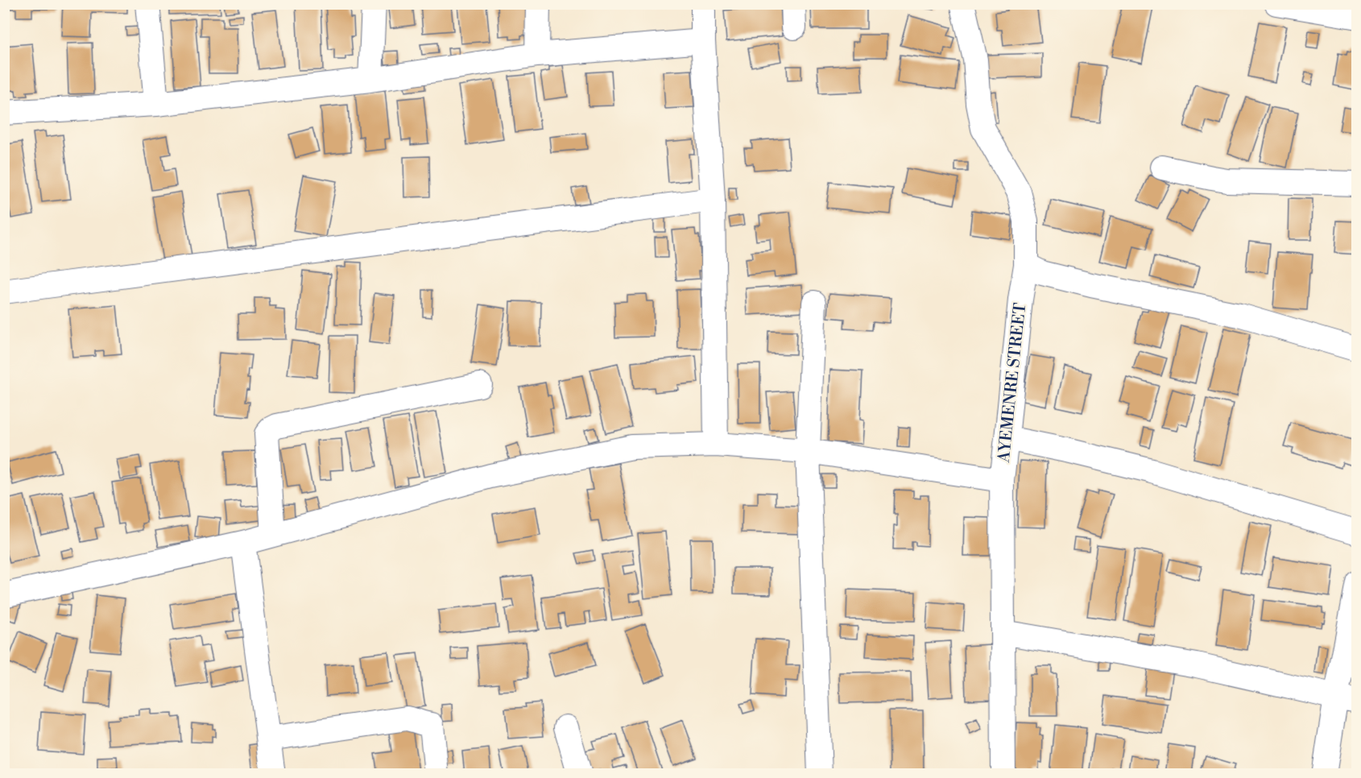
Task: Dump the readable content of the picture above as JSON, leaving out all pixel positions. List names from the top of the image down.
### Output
{
  "streets": {
    "street": ["AYEMENRE STREET"]
  }
}
